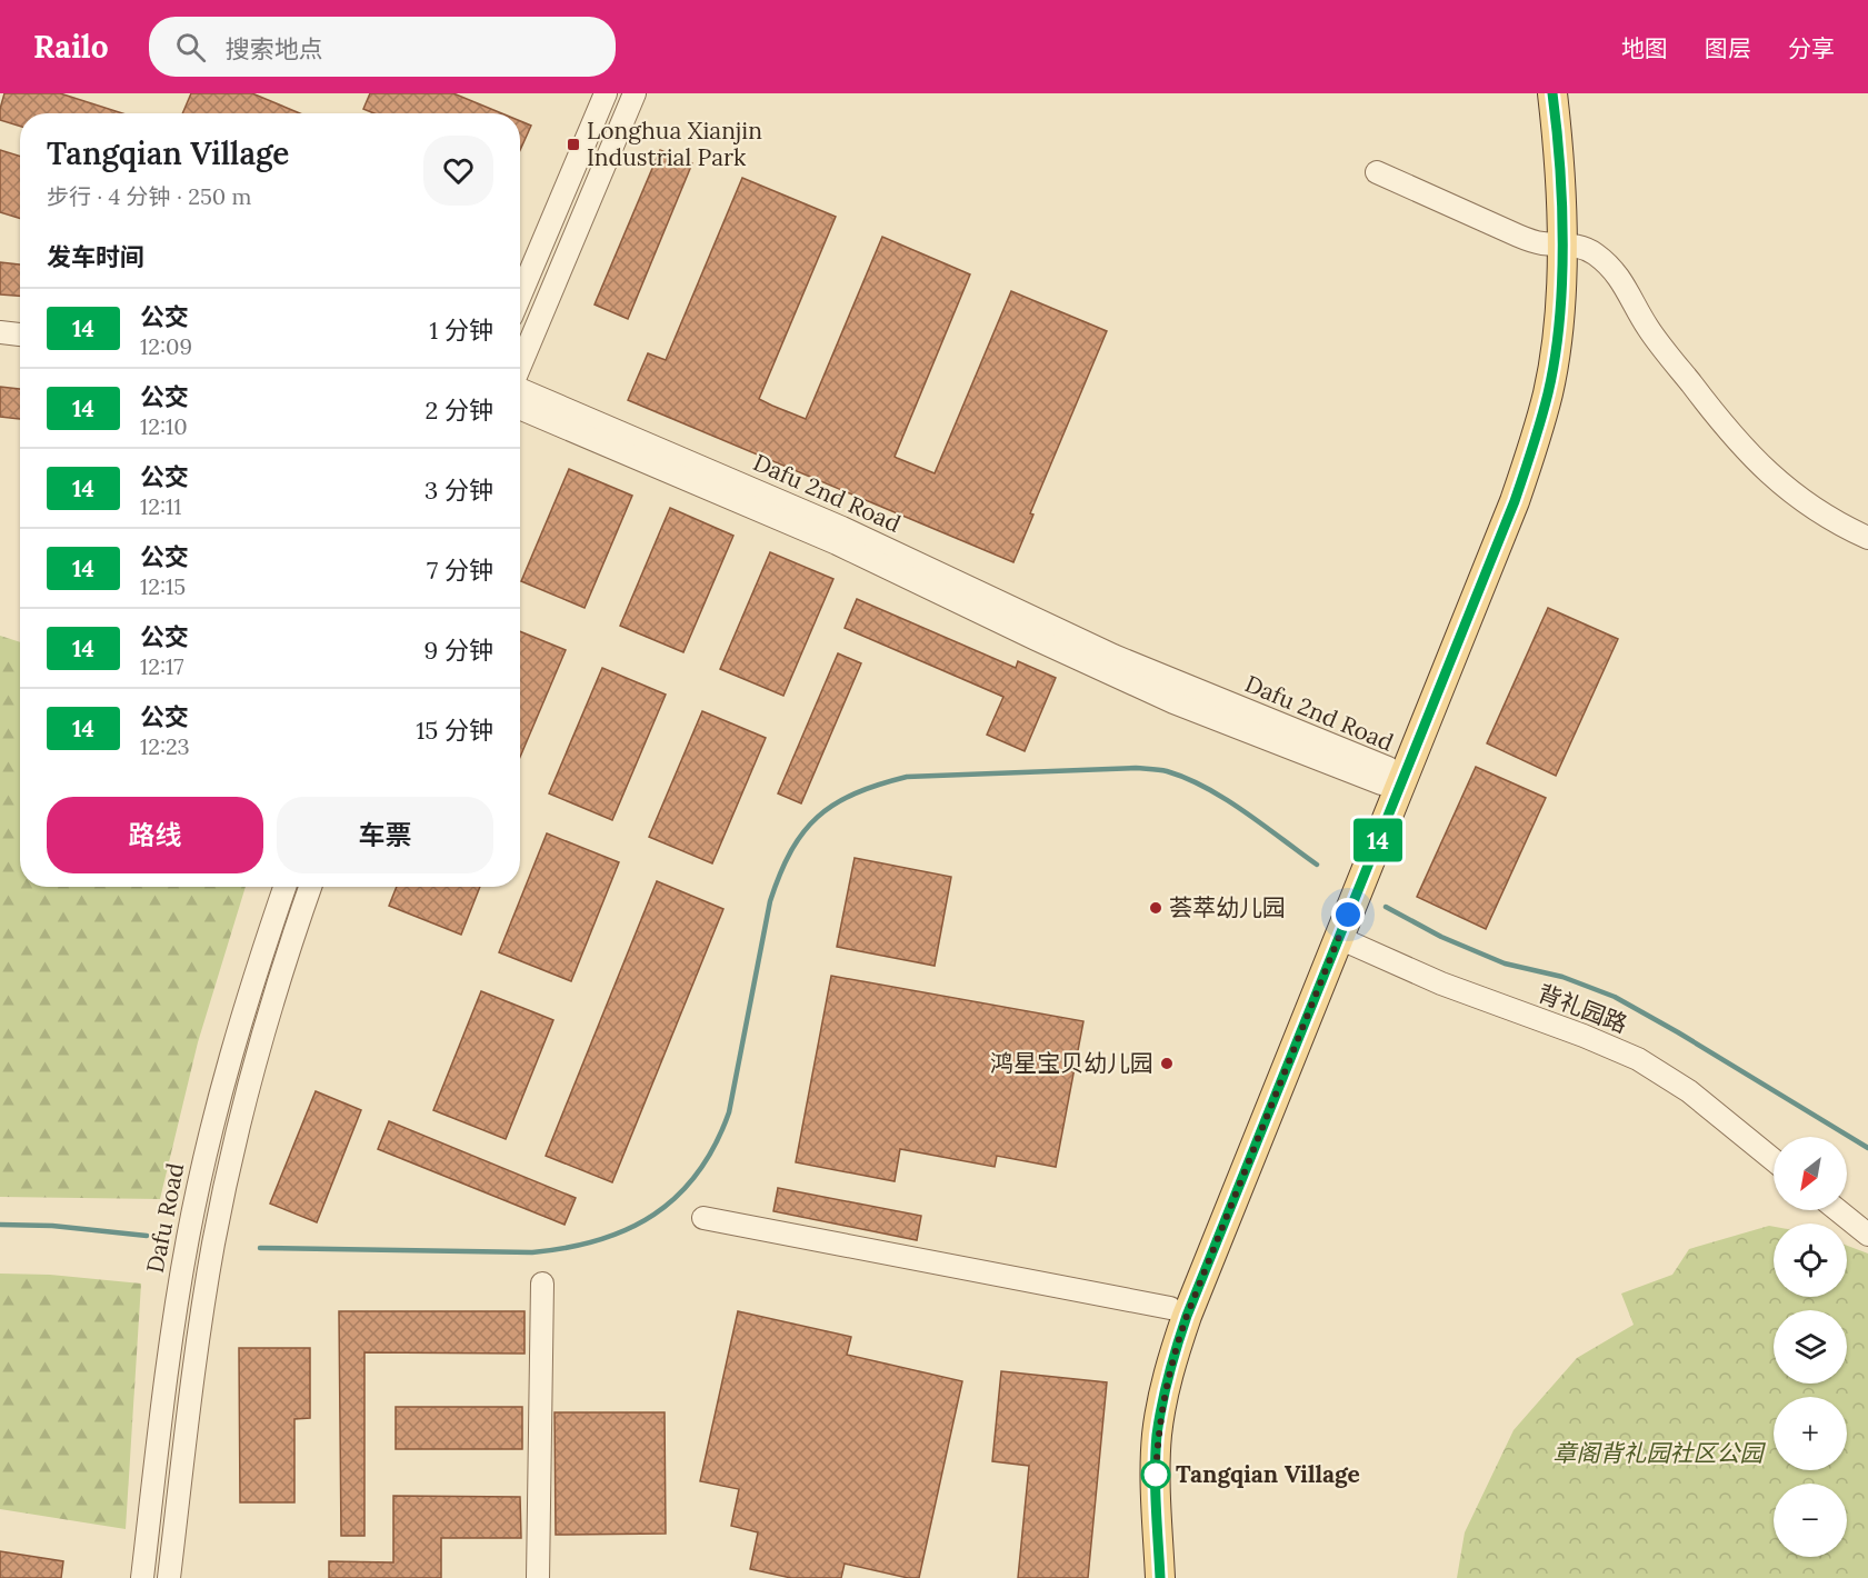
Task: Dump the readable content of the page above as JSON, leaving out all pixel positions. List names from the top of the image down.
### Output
{
  "streets": {
    "street": ["Dafu 2nd Road", "背礼园路", "Dafu Road"]
  },
  "parks": ["章阁背礼园社区公园"],
  "places": {
    "transit": ["Longhua Xianjin Industrial Park"],
    "other": ["荟萃幼儿园", "鸿星宝贝幼儿园", "Tangqian Village"]
  },
  "lines": ["bus line 14"],
  "north": "bottom left",
  "page": {
    "header": "Railo",
    "search": "搜索地点",
    "nav": ["地图", "图层", "分享"],
    "on_map": "14",
    "heading": [
      ["Tangqian Village", "步行 · 4 分钟 · 250 m"],
      "发车时间"
    ],
    "list": [
      {
        "mark": "14",
        "name": "公交",
        "note": "12:09",
        "value": "1 分钟"
      },
      {
        "mark": "14",
        "name": "公交",
        "note": "12:10",
        "value": "2 分钟"
      },
      {
        "mark": "14",
        "name": "公交",
        "note": "12:11",
        "value": "3 分钟"
      },
      {
        "mark": "14",
        "name": "公交",
        "note": "12:15",
        "value": "7 分钟"
      },
      {
        "mark": "14",
        "name": "公交",
        "note": "12:17",
        "value": "9 分钟"
      },
      {
        "mark": "14",
        "name": "公交",
        "note": "12:23",
        "value": "15 分钟"
      }
    ],
    "buttons": ["路线", "车票"],
    "map_buttons": ["+", "−"]
  }
}
